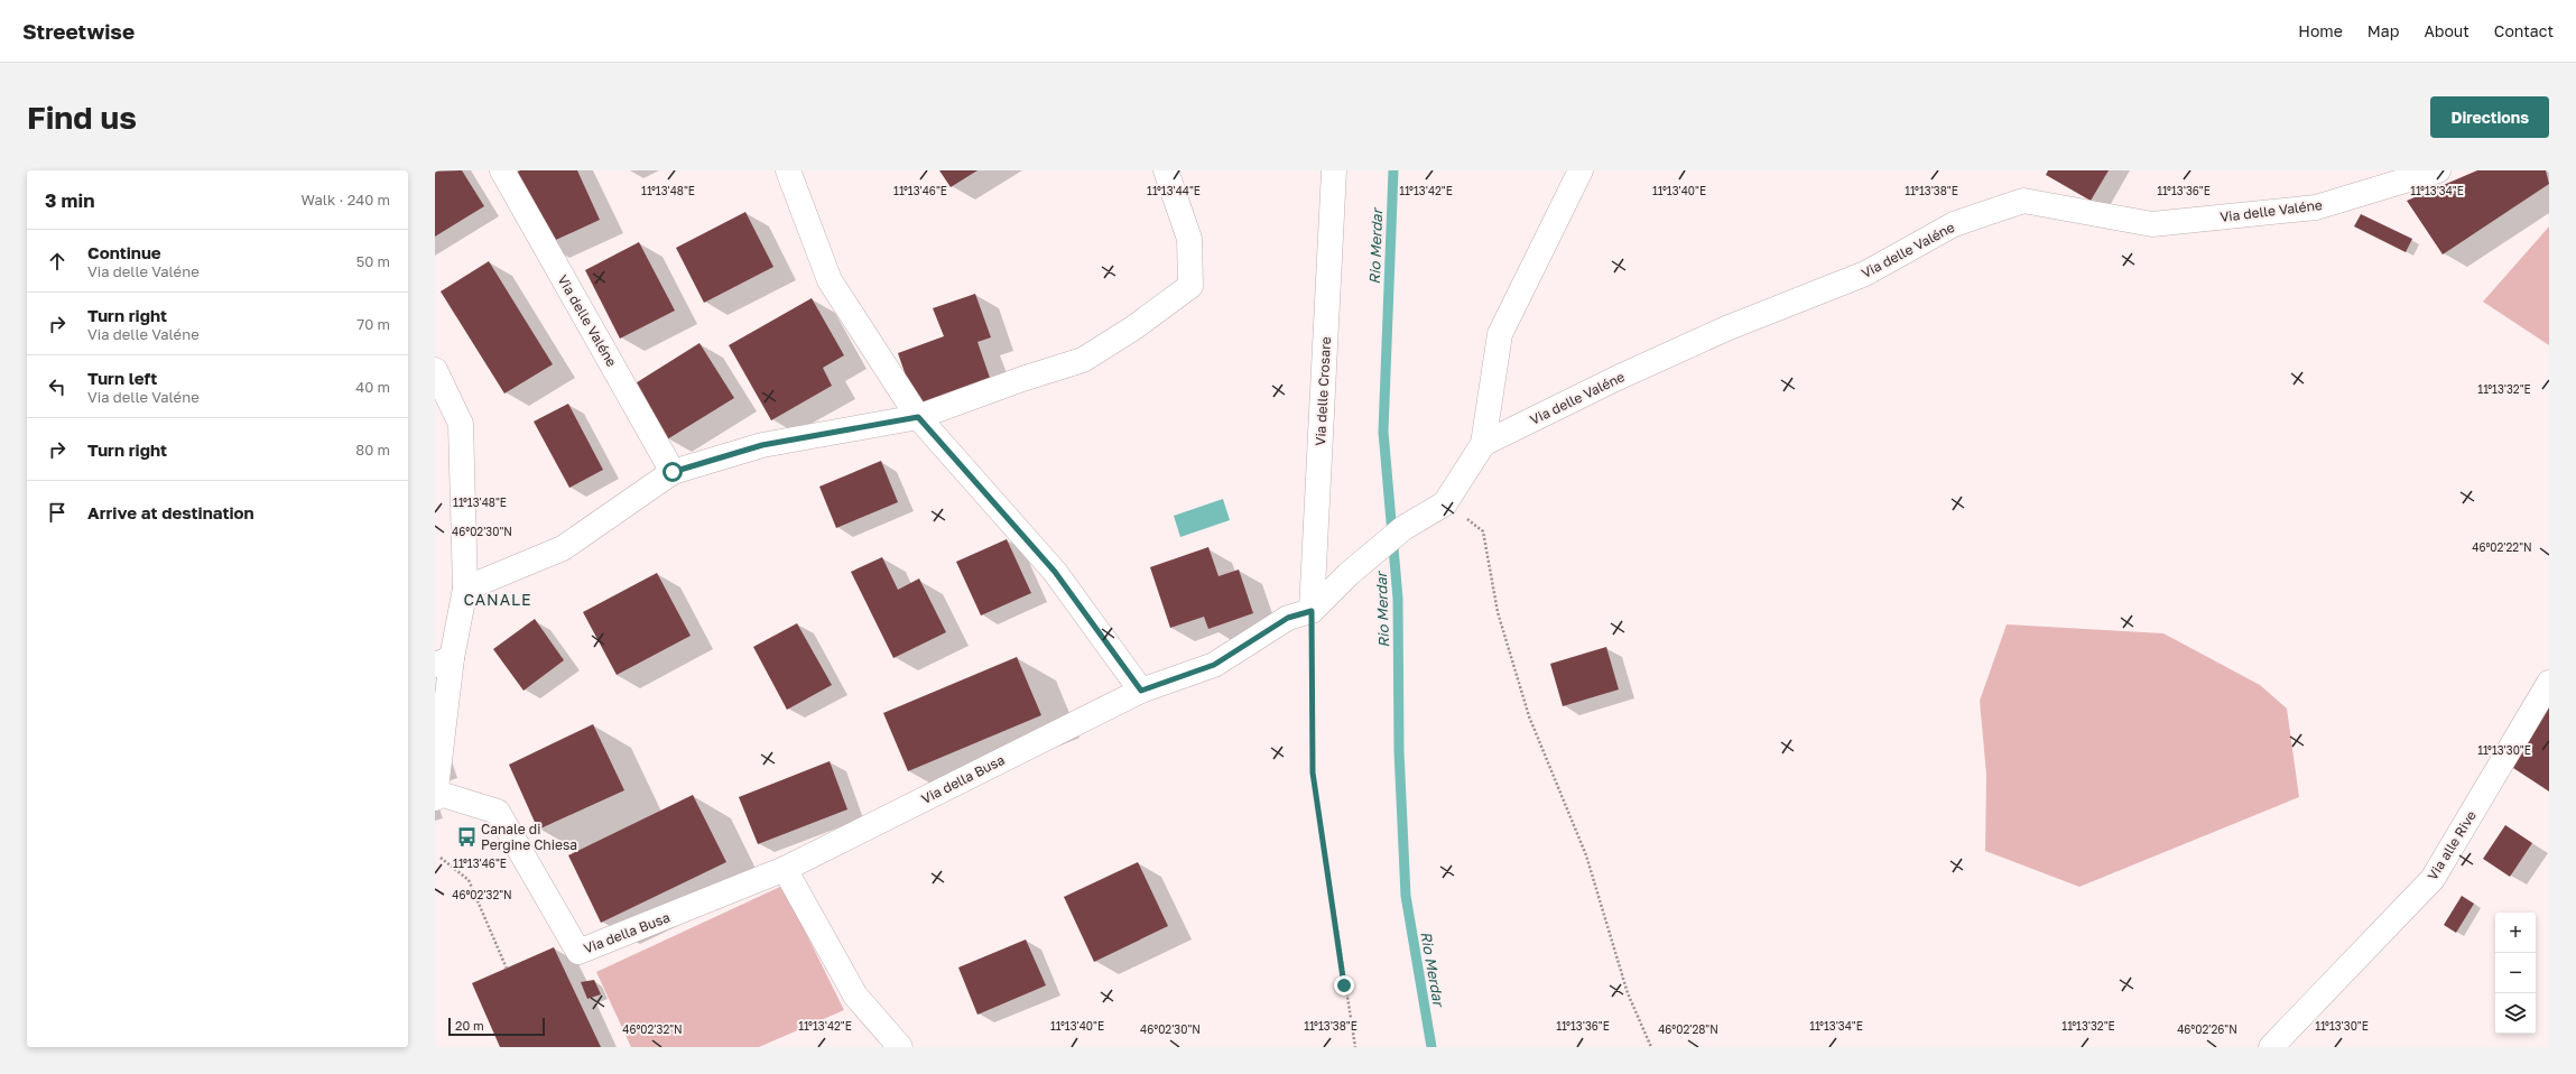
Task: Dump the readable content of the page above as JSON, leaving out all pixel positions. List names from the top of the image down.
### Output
{
  "streets": {
    "street": [
      "Via delle Valéne",
      "Via delle Crosare",
      "Via della Busa",
      "Via alle Rive"
    ]
  },
  "districts": ["CANALE"],
  "water": ["Rio Merdar"],
  "places": {
    "bus stop": ["Canale di Pergine Chiesa"]
  },
  "scale_bar": "20 m",
  "page": {
    "header": "Streetwise",
    "nav": [
      "Home",
      "Map",
      "About",
      "Contact"
    ],
    "buttons": "Directions",
    "title": "Find us",
    "heading": ["3 min", "Walk · 240 m"],
    "list": [
      ["Continue", "Via delle Valéne", "50 m"],
      ["Turn right", "Via delle Valéne", "70 m"],
      ["Turn left", "Via delle Valéne", "40 m"],
      ["Turn right", "80 m"],
      "Arrive at destination"
    ],
    "map_buttons": ["+", "−"],
    "scale": "20 m"
  },
  "coordinates": [
    "11°13'48\"E",
    "11°13'46\"E",
    "11°13'44\"E",
    "11°13'42\"E",
    "11°13'40\"E",
    "11°13'38\"E",
    "11°13'36\"E",
    "11°13'34\"E",
    "11°13'32\"E",
    "46°02'30\"N",
    "46°02'22\"N",
    "11°13'30\"E",
    "46°02'32\"N",
    "46°02'28\"N",
    "46°02'26\"N"
  ]
}
